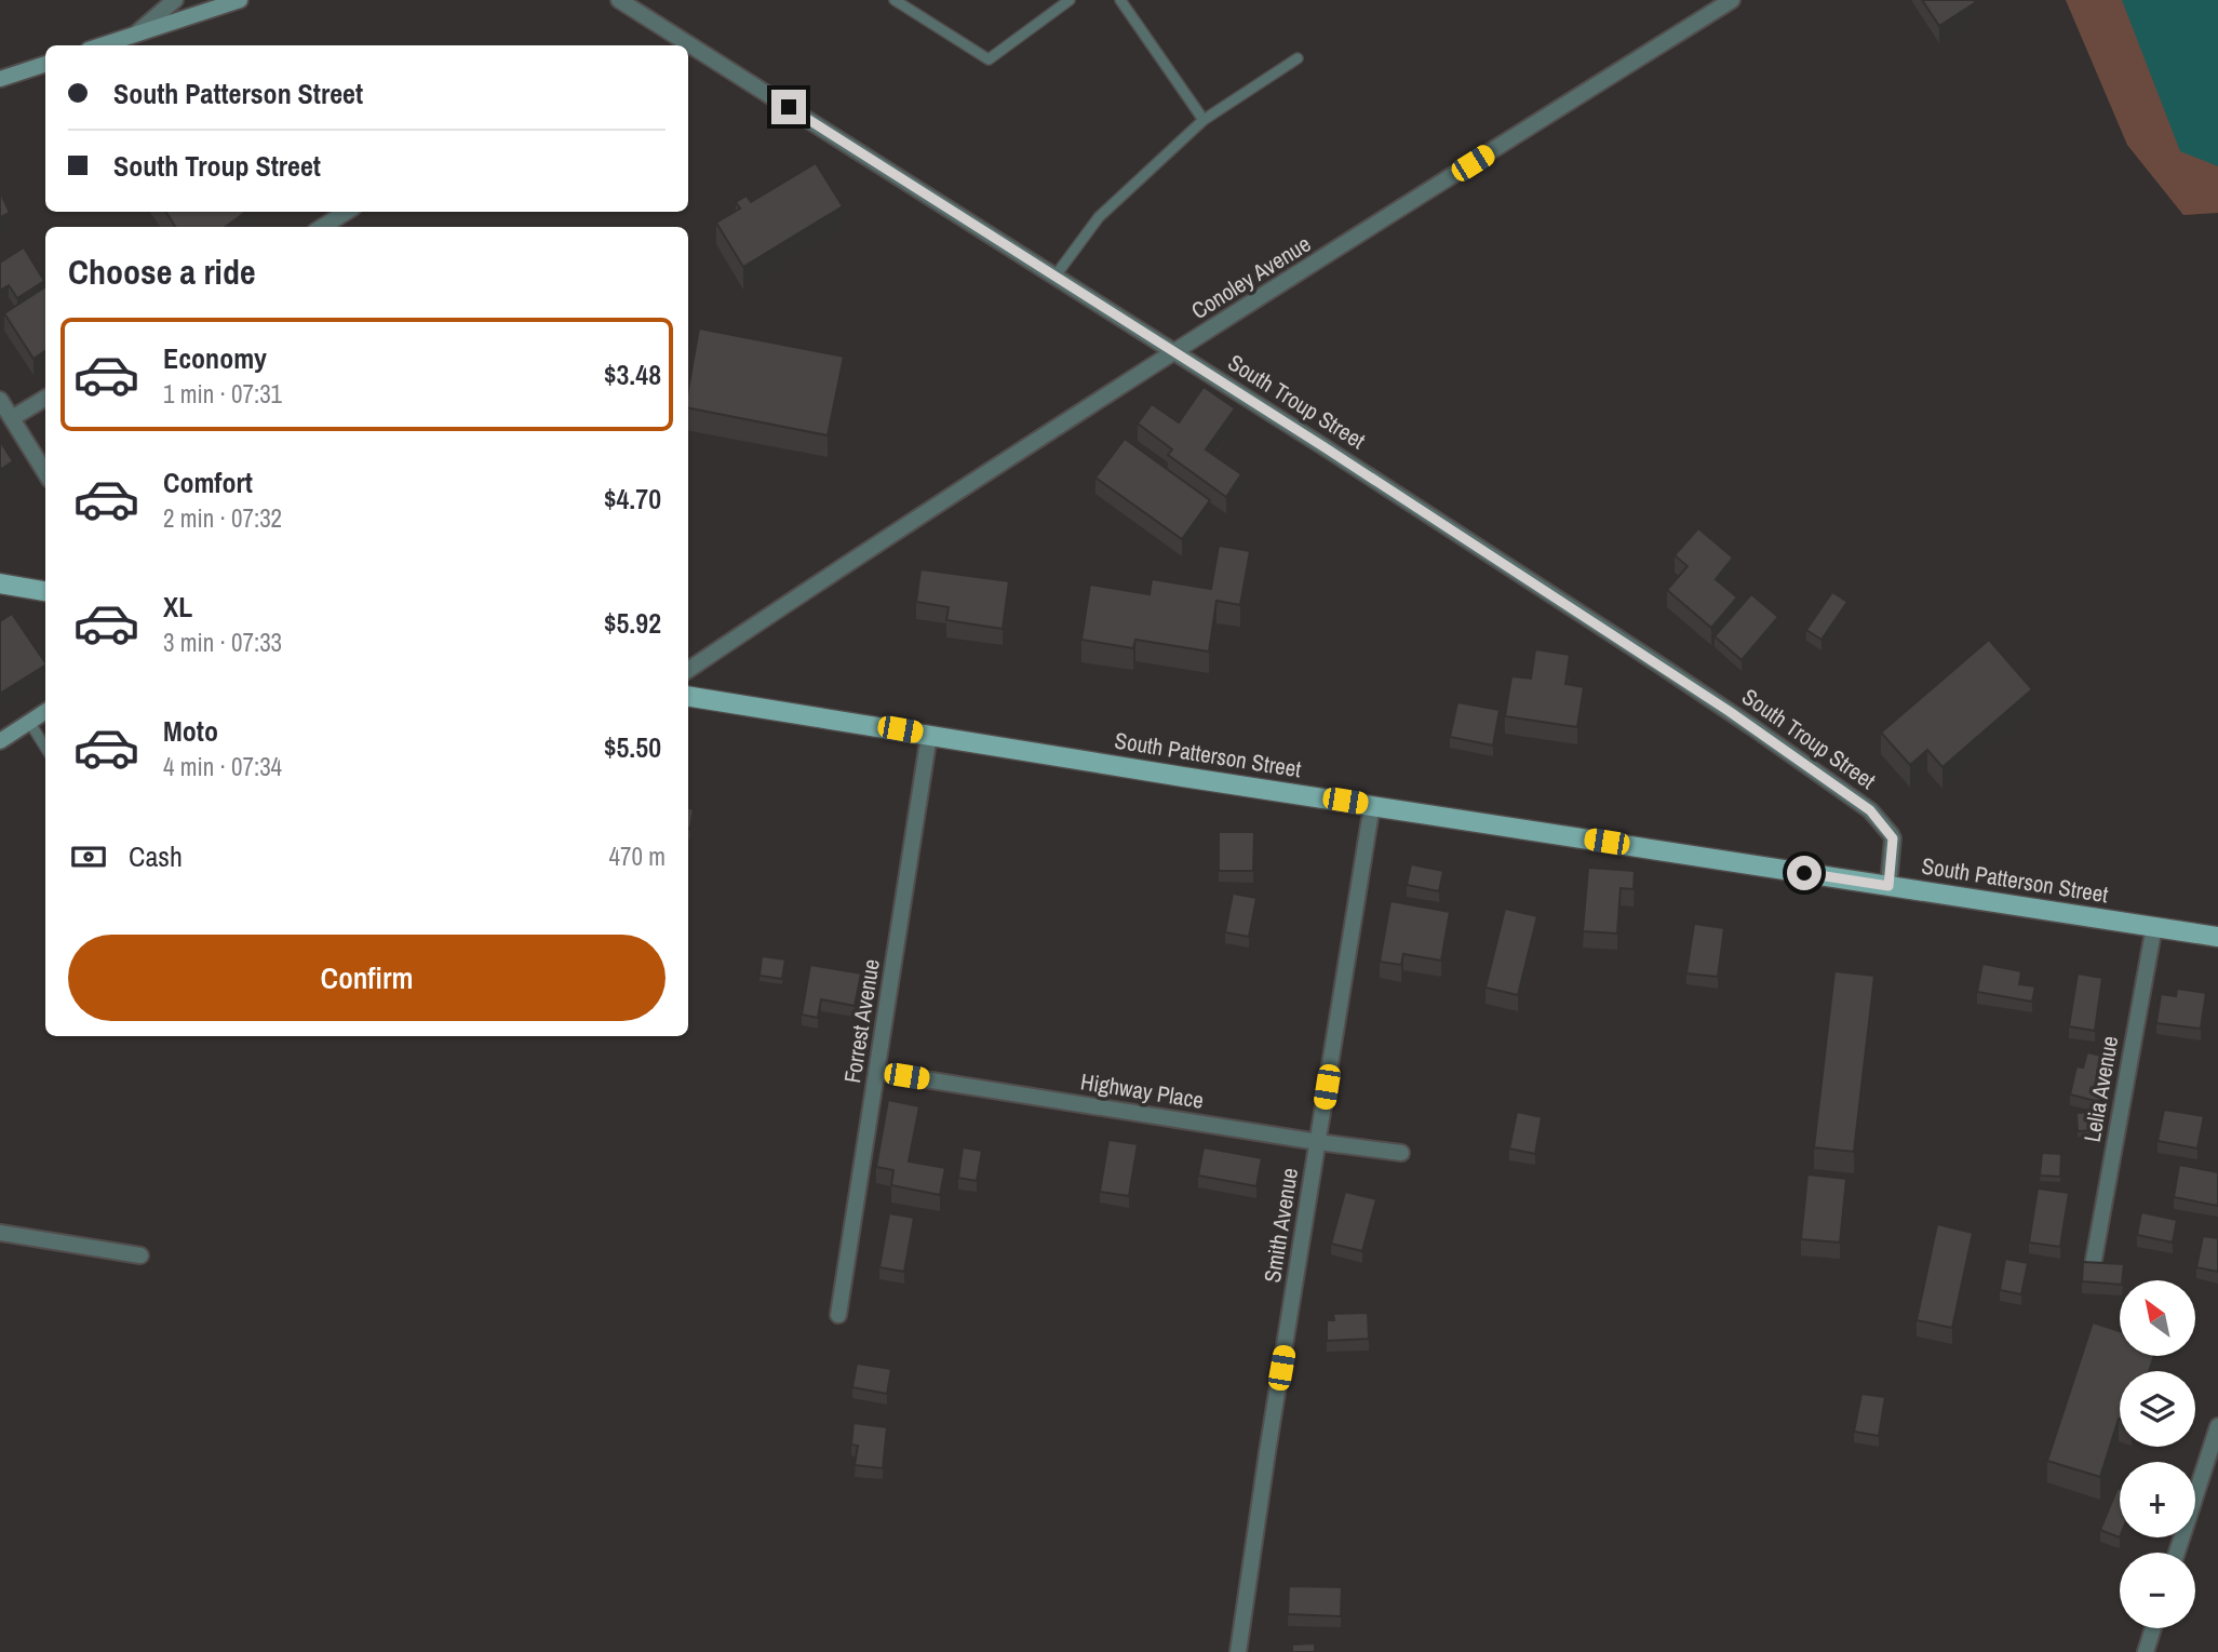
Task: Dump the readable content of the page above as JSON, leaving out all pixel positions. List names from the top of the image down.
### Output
{
  "streets": {
    "main road": ["South Patterson Street"],
    "street": [
      "Conoley Avenue",
      "South Troup Street",
      "Forrest Avenue",
      "Lelia Avenue",
      "Highway Place",
      "Smith Avenue"
    ]
  },
  "crossings": [
    ["Conoley Avenue", "South Troup Street"],
    ["South Troup Street", "South Patterson Street"],
    ["South Patterson Street", "Forrest Avenue"],
    ["South Patterson Street", "Lelia Avenue"],
    ["South Patterson Street", "Smith Avenue"],
    ["Forrest Avenue", "Highway Place"],
    ["Highway Place", "Smith Avenue"]
  ],
  "north": "top left",
  "page": {
    "banner": ["South Patterson Street", "South Troup Street"],
    "heading": "Choose a ride",
    "list": [
      {
        "name": "Economy",
        "note": "1 min · 07:31",
        "value": "$3.48"
      },
      {
        "name": "Comfort",
        "note": "2 min · 07:32",
        "value": "$4.70"
      },
      {
        "name": "XL",
        "note": "3 min · 07:33",
        "value": "$5.92"
      },
      {
        "name": "Moto",
        "note": "4 min · 07:34",
        "value": "$5.50"
      }
    ],
    "pay": ["Cash", "470 m"],
    "buttons": "Confirm",
    "map_buttons": ["+", "−"]
  }
}
